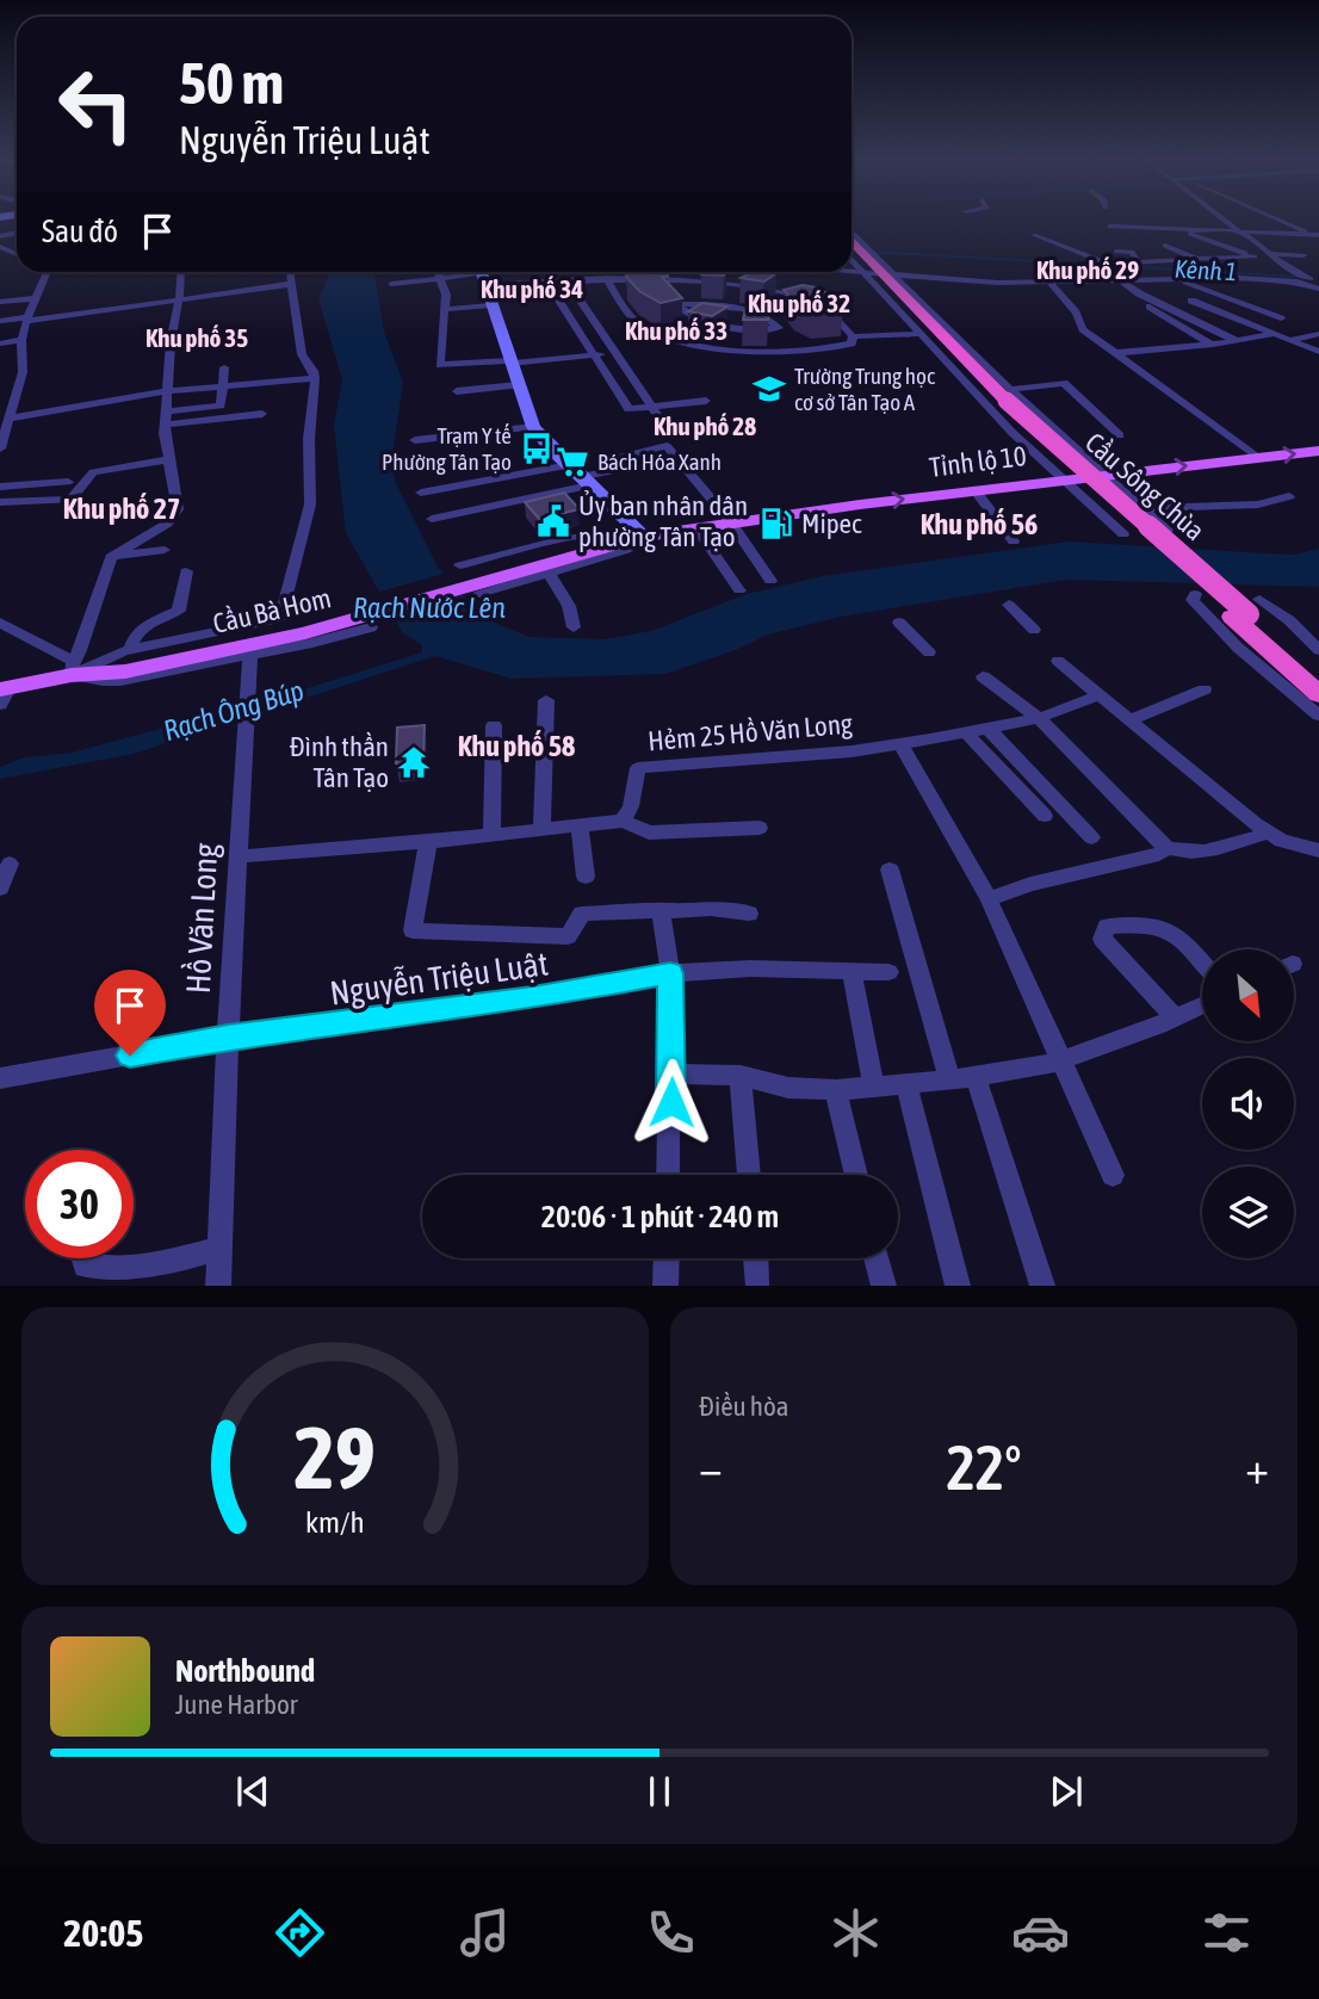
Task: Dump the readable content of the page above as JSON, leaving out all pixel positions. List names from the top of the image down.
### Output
{
  "streets": {
    "highway": ["Cầu Sông Chùa"],
    "main road": ["Tỉnh lộ 10", "Cầu Bà Hom"],
    "street": ["Hẻm 25 Hồ Văn Long", "Hồ Văn Long", "Nguyễn Triệu Luật"]
  },
  "crossings": [
    ["Tỉnh lộ 10", "Cầu Bà Hom"],
    ["Hồ Văn Long", "Nguyễn Triệu Luật"]
  ],
  "one_way": ["Tỉnh lộ 10"],
  "districts": [
    "Khu phố 29",
    "Khu phố 34",
    "Khu phố 32",
    "Khu phố 33",
    "Khu phố 35",
    "Khu phố 28",
    "Khu phố 27",
    "Khu phố 56",
    "Khu phố 58"
  ],
  "water": ["Kênh 1", "Rạch Nước Lên", "Rạch Ông Búp"],
  "places": {
    "school or university": ["Trường Trung học cơ sở Tân Tạo A"],
    "bus stop": ["Trạm Y tế Phường Tân Tạo"],
    "supermarket": ["Bách Hóa Xanh"],
    "public building": ["Ủy ban nhân dân phường Tân Tạo"],
    "fuel station": ["Mipec"],
    "temple": ["Đình thần Tân Tạo"]
  },
  "north": "bottom right",
  "page": {
    "turn": ["50 m", "Nguyễn Triệu Luật"],
    "then": "Sau đó",
    "limit": "30",
    "trip": "20:06 · 1 phút · 240 m",
    "tile": "Điều hòa",
    "heat": ["−", "22°", "+"],
    "song": ["Northbound", "June Harbor"],
    "tabs": "20:05",
    "gauge": ["29", "km/h"]
  }
}
